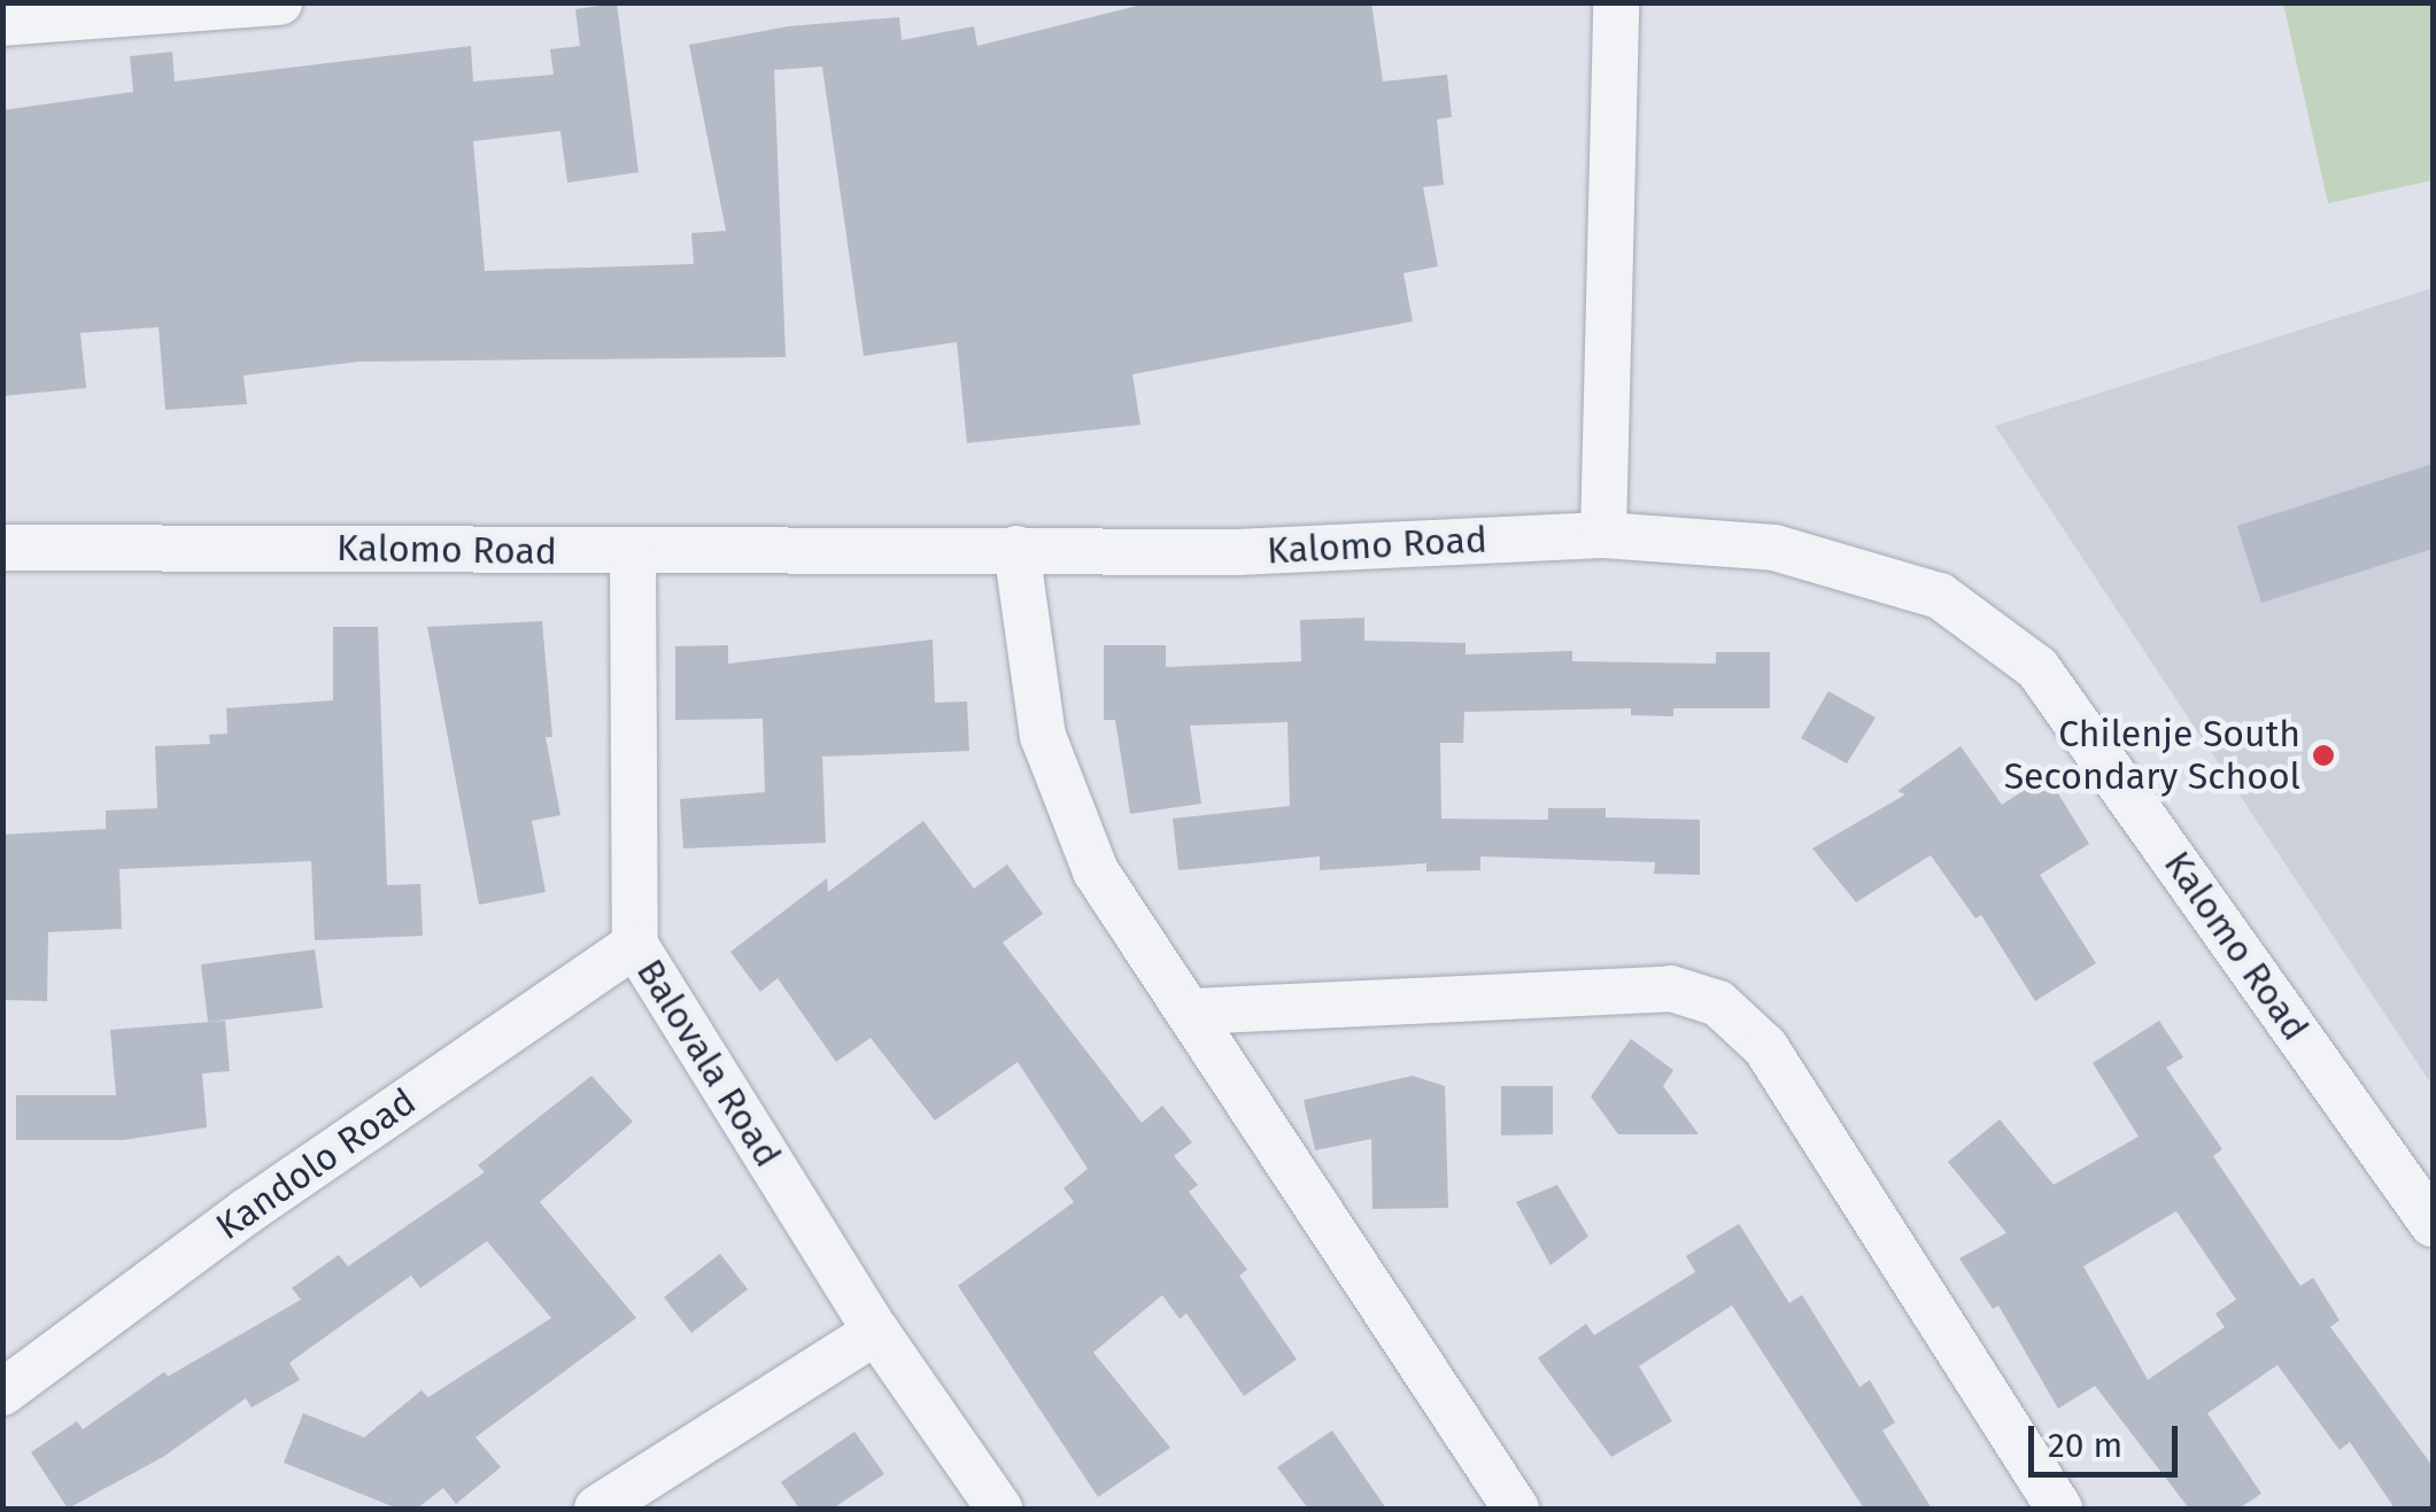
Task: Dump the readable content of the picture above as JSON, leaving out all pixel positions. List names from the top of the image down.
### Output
{
  "streets": {
    "street": ["Kalomo Road", "Balovala Road", "Kandolo Road"]
  },
  "crossings": [
    ["Kalomo Road", "Balovala Road"],
    ["Balovala Road", "Kandolo Road"]
  ],
  "places": ["Chilenje South Secondary School"],
  "scale_bar": "20 m"
}
